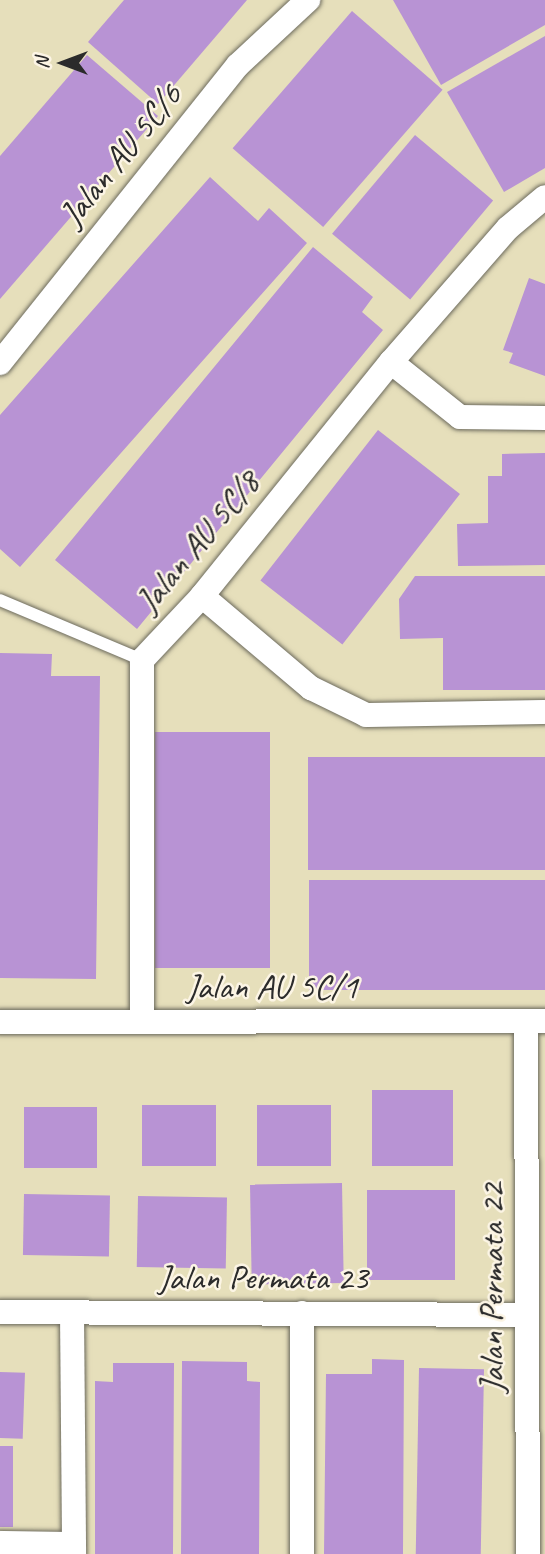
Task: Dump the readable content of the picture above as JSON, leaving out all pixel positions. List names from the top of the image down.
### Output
{
  "streets": {
    "street": [
      "Jalan AU 5C/6",
      "Jalan AU 5C/8",
      "Jalan AU 5C/1",
      "Jalan Permata 23",
      "Jalan Permata 22"
    ]
  },
  "crossings": [
    ["Jalan AU 5C/8", "Jalan AU 5C/1"],
    ["Jalan AU 5C/1", "Jalan Permata 22"],
    ["Jalan Permata 23", "Jalan Permata 22"]
  ],
  "north": "left"
}
